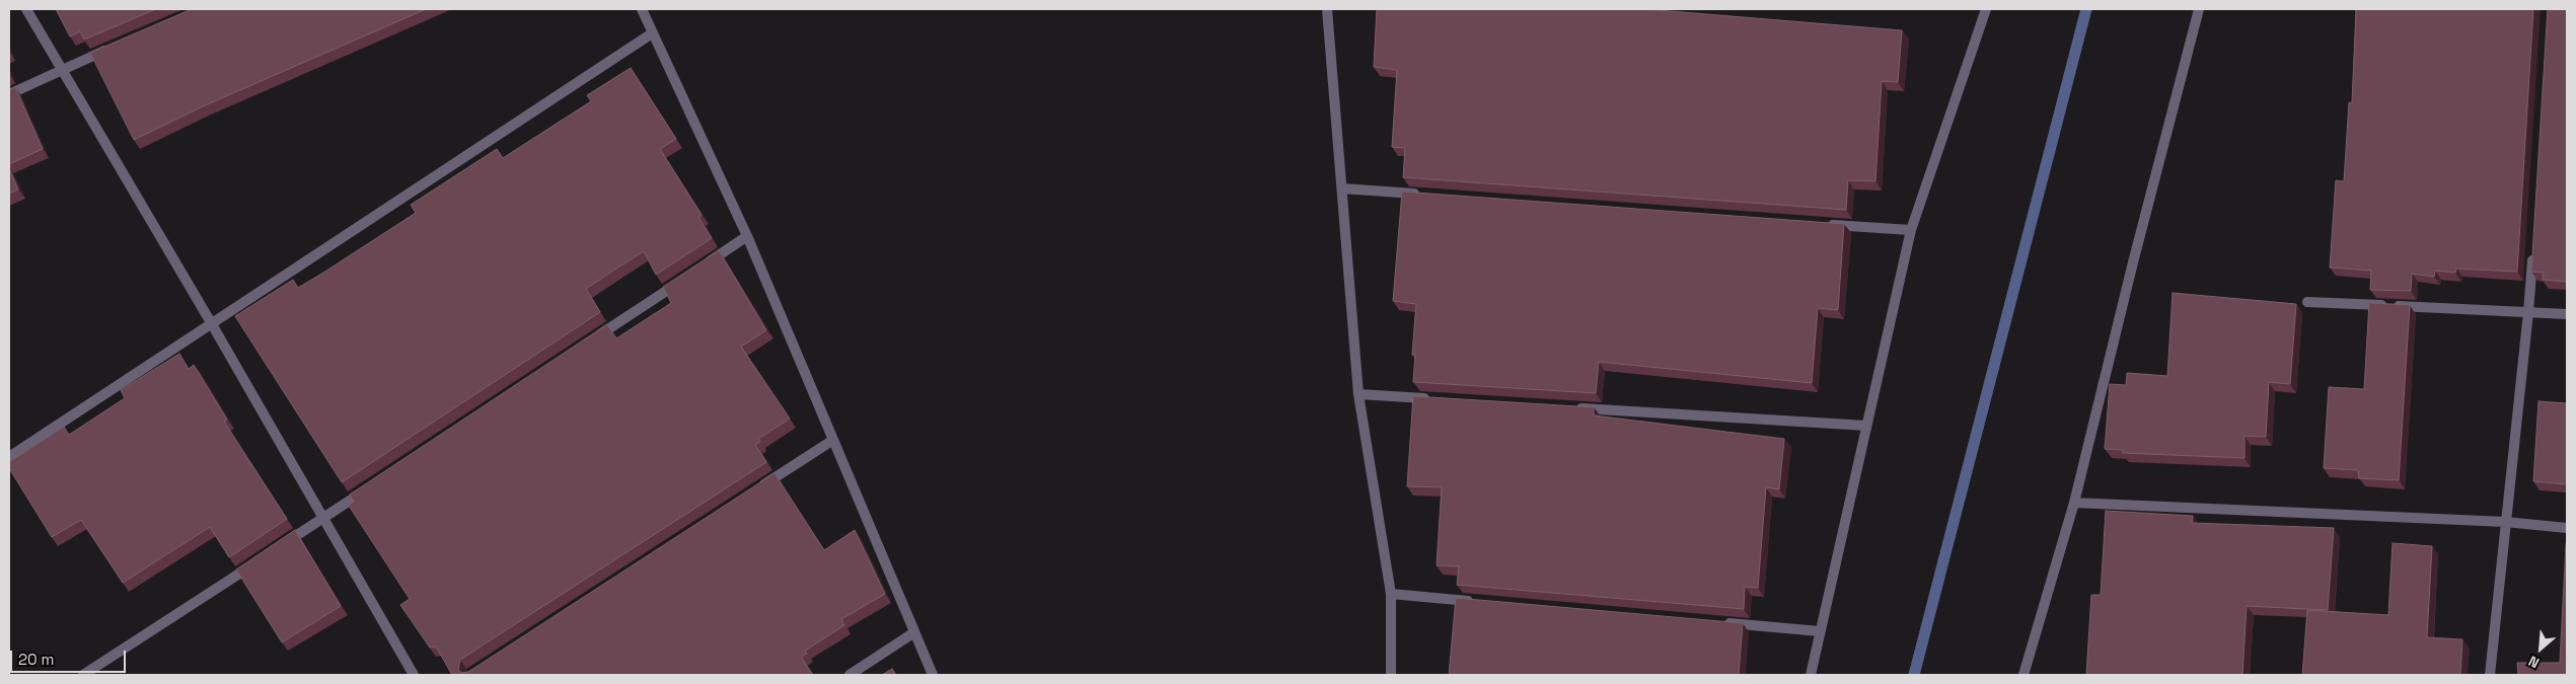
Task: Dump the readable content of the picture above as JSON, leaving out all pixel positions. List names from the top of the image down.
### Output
{
  "scale_bar": "20 m",
  "north": "bottom left"
}
